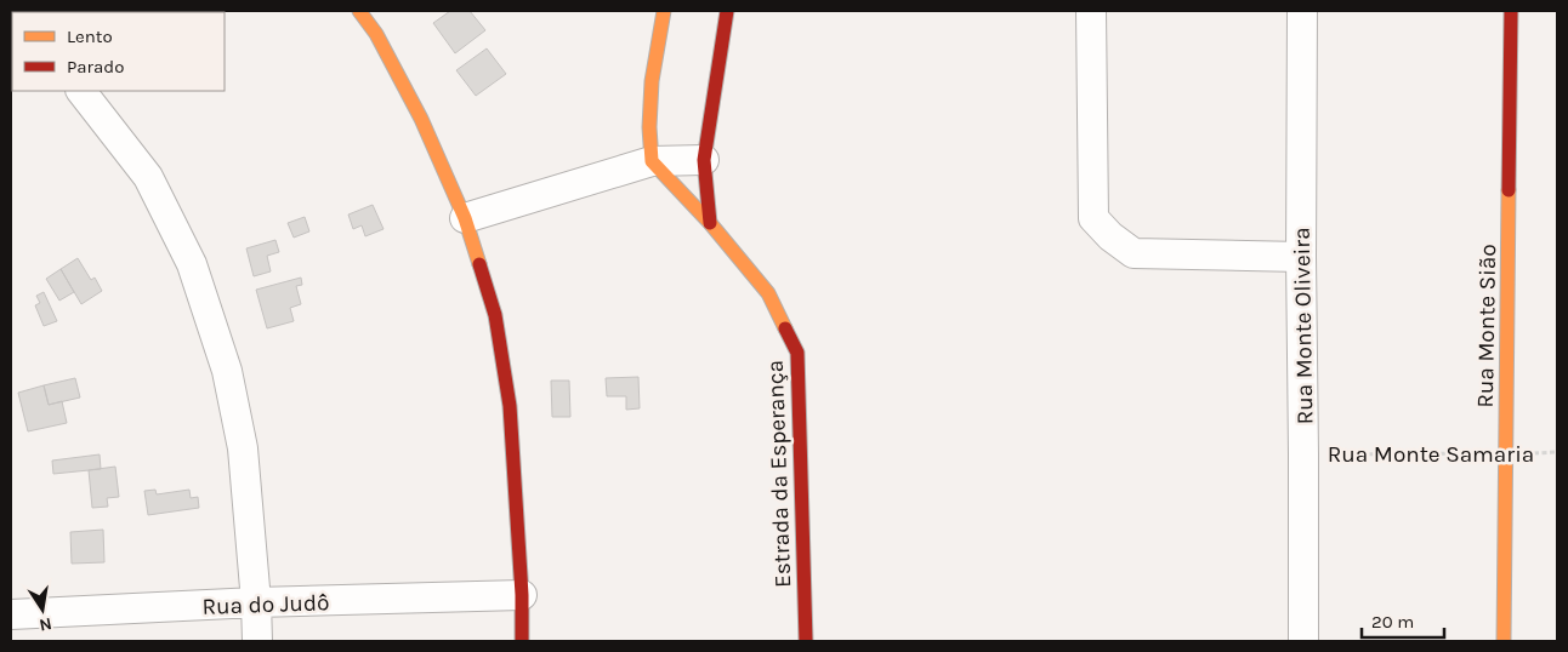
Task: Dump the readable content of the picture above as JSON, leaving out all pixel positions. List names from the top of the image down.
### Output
{
  "streets": {
    "street": [
      "Rua Monte Oliveira",
      "Rua Monte Sião",
      "Estrada da Esperança",
      "Rua do Judô"
    ],
    "path": ["Rua Monte Samaria"]
  },
  "crossings": [
    ["Rua Monte Oliveira", "Rua Monte Samaria"],
    ["Rua Monte Sião", "Rua Monte Samaria"]
  ],
  "legend": ["Lento", "Parado"],
  "scale_bar": "20 m",
  "north": "bottom"
}
